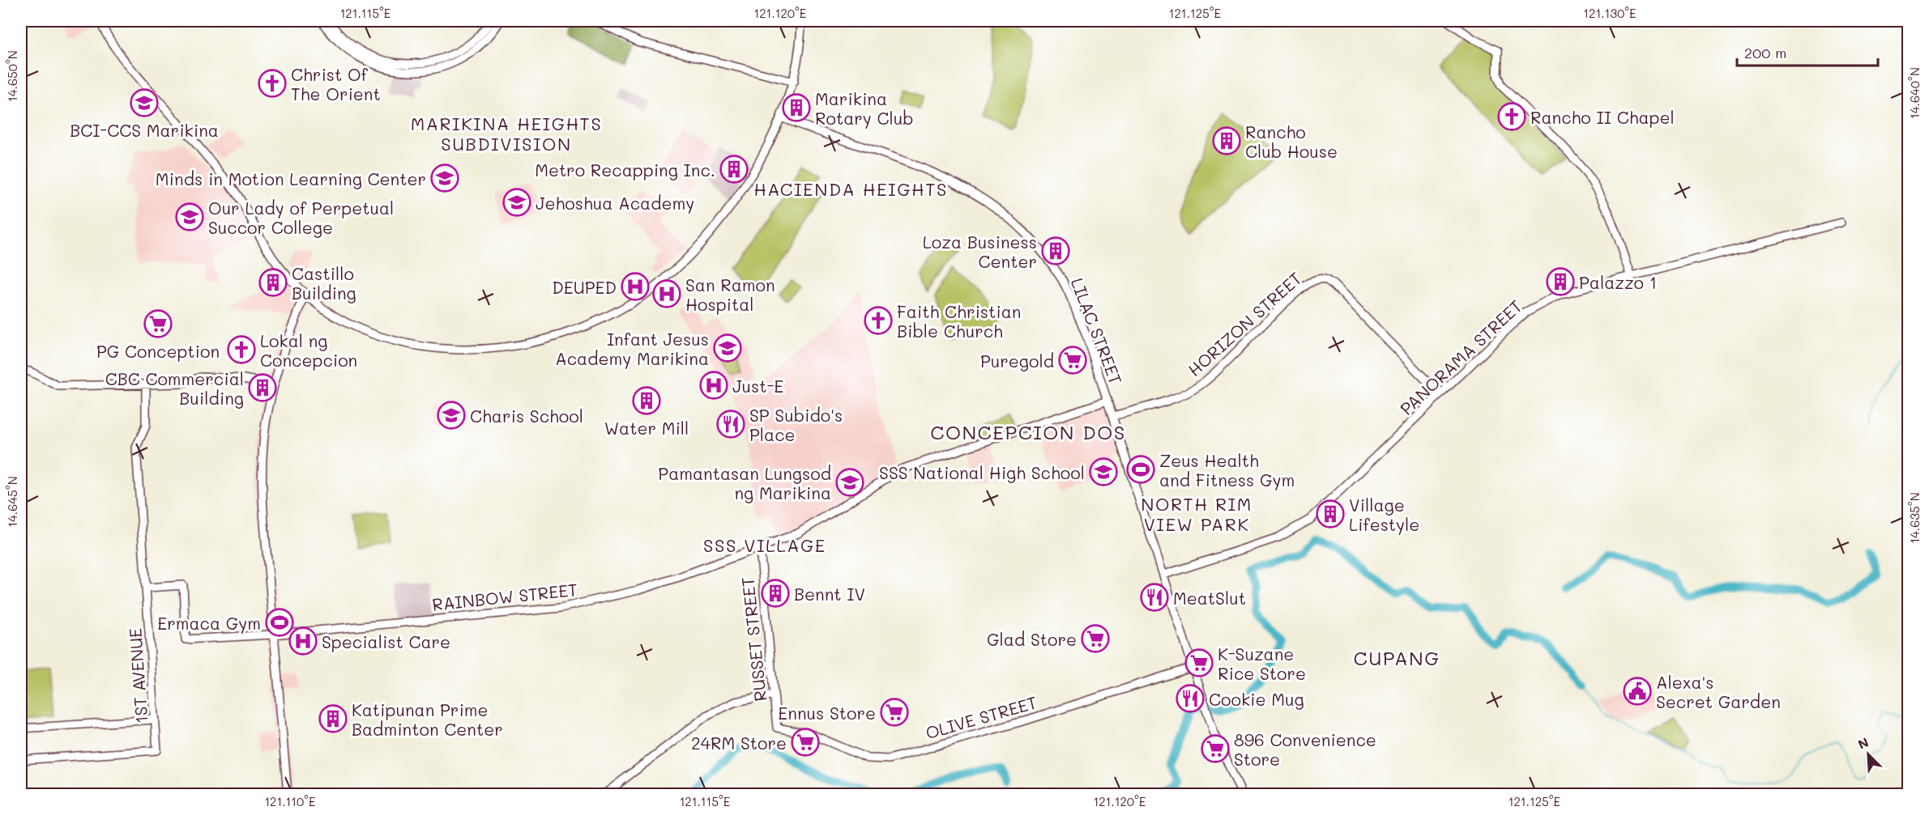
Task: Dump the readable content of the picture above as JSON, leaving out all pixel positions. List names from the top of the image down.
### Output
{
  "streets": {
    "street": [
      "HORIZON STREET",
      "LILAC STREET",
      "PANORAMA STREET",
      "RAINBOW STREET",
      "RUSSET STREET",
      "1ST AVENUE",
      "OLIVE STREET"
    ]
  },
  "crossings": [
    ["HORIZON STREET", "LILAC STREET"],
    ["HORIZON STREET", "PANORAMA STREET"],
    ["LILAC STREET", "PANORAMA STREET"],
    ["LILAC STREET", "RAINBOW STREET"],
    ["LILAC STREET", "OLIVE STREET"],
    ["RAINBOW STREET", "RUSSET STREET"],
    ["RAINBOW STREET", "1ST AVENUE"],
    ["RUSSET STREET", "OLIVE STREET"]
  ],
  "districts": [
    "MARIKINA HEIGHTS SUBDIVISION",
    "HACIENDA HEIGHTS",
    "CONCEPCION DOS",
    "NORTH RIM VIEW PARK",
    "SSS VILLAGE",
    "CUPANG"
  ],
  "places": {
    "church": [
      "Christ Of The Orient",
      "Rancho II Chapel",
      "Faith Christian Bible Church",
      "Lokal ng Concepcion"
    ],
    "school or university": [
      "BCI-CCS Marikina",
      "Minds in Motion Learning Center",
      "Jehoshua Academy",
      "Our Lady of Perpetual Succor College",
      "Infant Jesus Academy Marikina",
      "Charis School",
      "SSS National High School",
      "Pamantasan Lungsod ng Marikina"
    ],
    "building": [
      "Marikina Rotary Club",
      "Rancho Club House",
      "Metro Recapping Inc.",
      "Loza Business Center",
      "Palazzo 1",
      "Castillo Building",
      "CBC Commercial Building",
      "Water Mill",
      "Village Lifestyle",
      "Bennt IV",
      "Katipunan Prime Badminton Center"
    ],
    "hospital": [
      "DEUPED",
      "San Ramon Hospital",
      "Just-E",
      "Specialist Care"
    ],
    "supermarket": [
      "PG Conception",
      "Puregold",
      "Glad Store",
      "K-Suzane Rice Store",
      "Ennus Store",
      "24RM Store",
      "896 Convenience Store"
    ],
    "restaurant": ["SP Subido's Place", "MeatSlut", "Cookie Mug"],
    "sports": ["Zeus Health and Fitness Gym", "Ermaca Gym"],
    "public building": ["Alexa's Secret Garden"]
  },
  "scale_bar": "200 m",
  "north": "top left",
  "coordinates": [
    "121.115°E",
    "121.120°E",
    "121.125°E",
    "121.130°E",
    "14.650°N",
    "14.640°N",
    "14.645°N",
    "14.635°N",
    "121.110°E"
  ]
}
